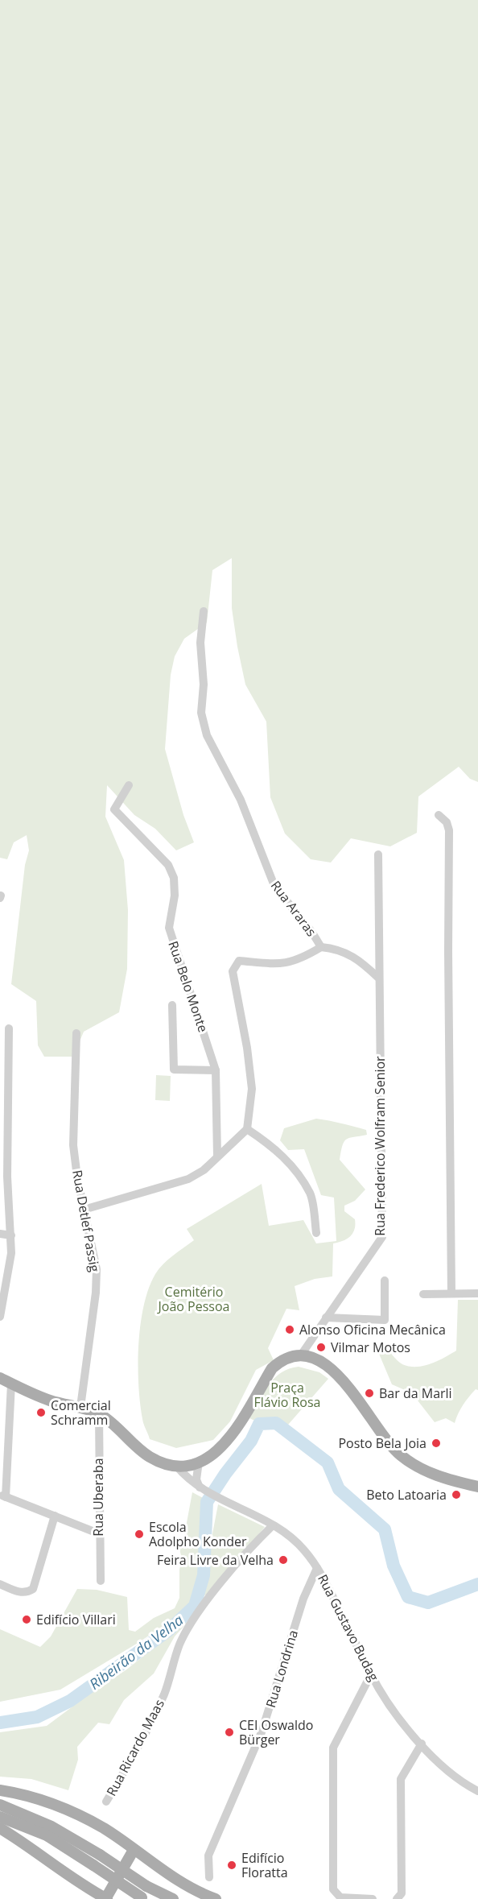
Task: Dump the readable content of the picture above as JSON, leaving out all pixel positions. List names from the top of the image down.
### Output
{
  "streets": {
    "street": [
      "Rua Araras",
      "Rua Belo Monte",
      "Rua Frederico Wolfram Senior",
      "Rua Detlef Passig",
      "Rua Uberaba",
      "Rua Gustavo Budag",
      "Rua Londrina",
      "Rua Ricardo Maas"
    ]
  },
  "crossings": [
    ["Rua Gustavo Budag", "Rua Londrina"],
    ["Rua Gustavo Budag", "Rua Ricardo Maas"]
  ],
  "water": ["Ribeirão da Velha"],
  "parks": ["Cemitério João Pessoa", "Praça Flávio Rosa"],
  "places": [
    "Alonso Oficina Mecânica",
    "Vilmar Motos",
    "Bar da Marli",
    "Comercial Schramm",
    "Posto Bela Joia",
    "Beto Latoaria",
    "Escola Adolpho Konder",
    "Feira Livre da Velha",
    "Edifício Villari",
    "CEI Oswaldo Bürger",
    "Edifício Floratta"
  ]
}
